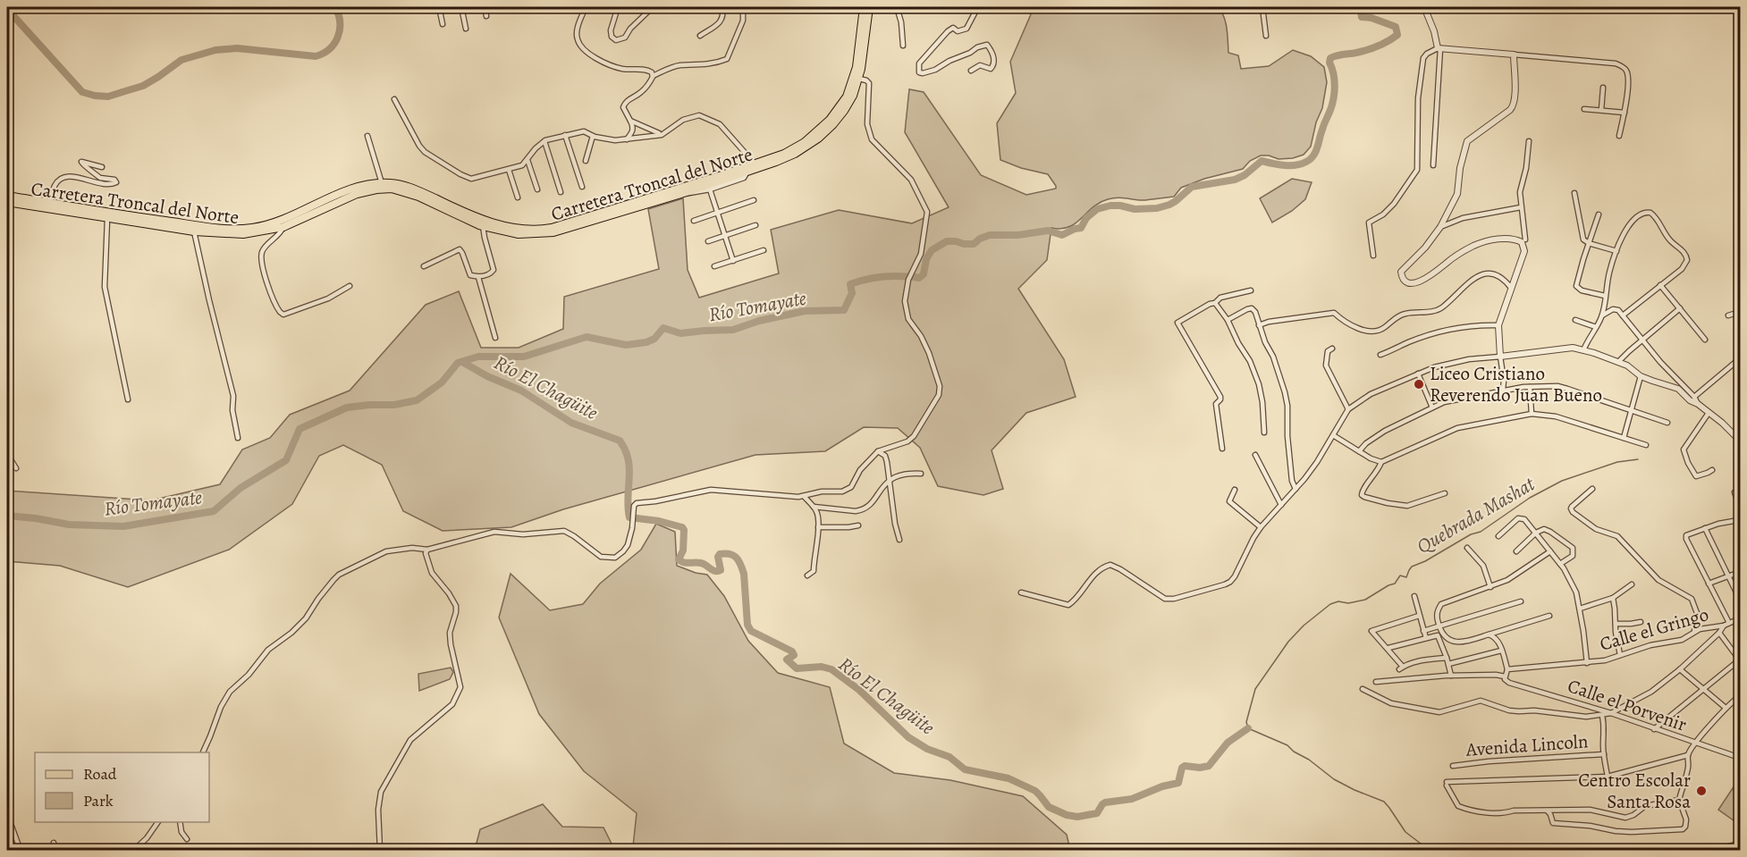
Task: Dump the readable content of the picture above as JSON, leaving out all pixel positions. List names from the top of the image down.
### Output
{
  "streets": {
    "main road": ["Carretera Troncal del Norte"],
    "street": ["Calle el Gringo", "Calle el Porvenir", "Avenida Lincoln"]
  },
  "water": ["Río Tomayate", "Río El Chagüite", "Quebrada Mashat"],
  "places": ["Liceo Cristiano Reverendo Juan Bueno", "Centro Escolar Santa Rosa"],
  "legend": ["Road", "Park"]
}
